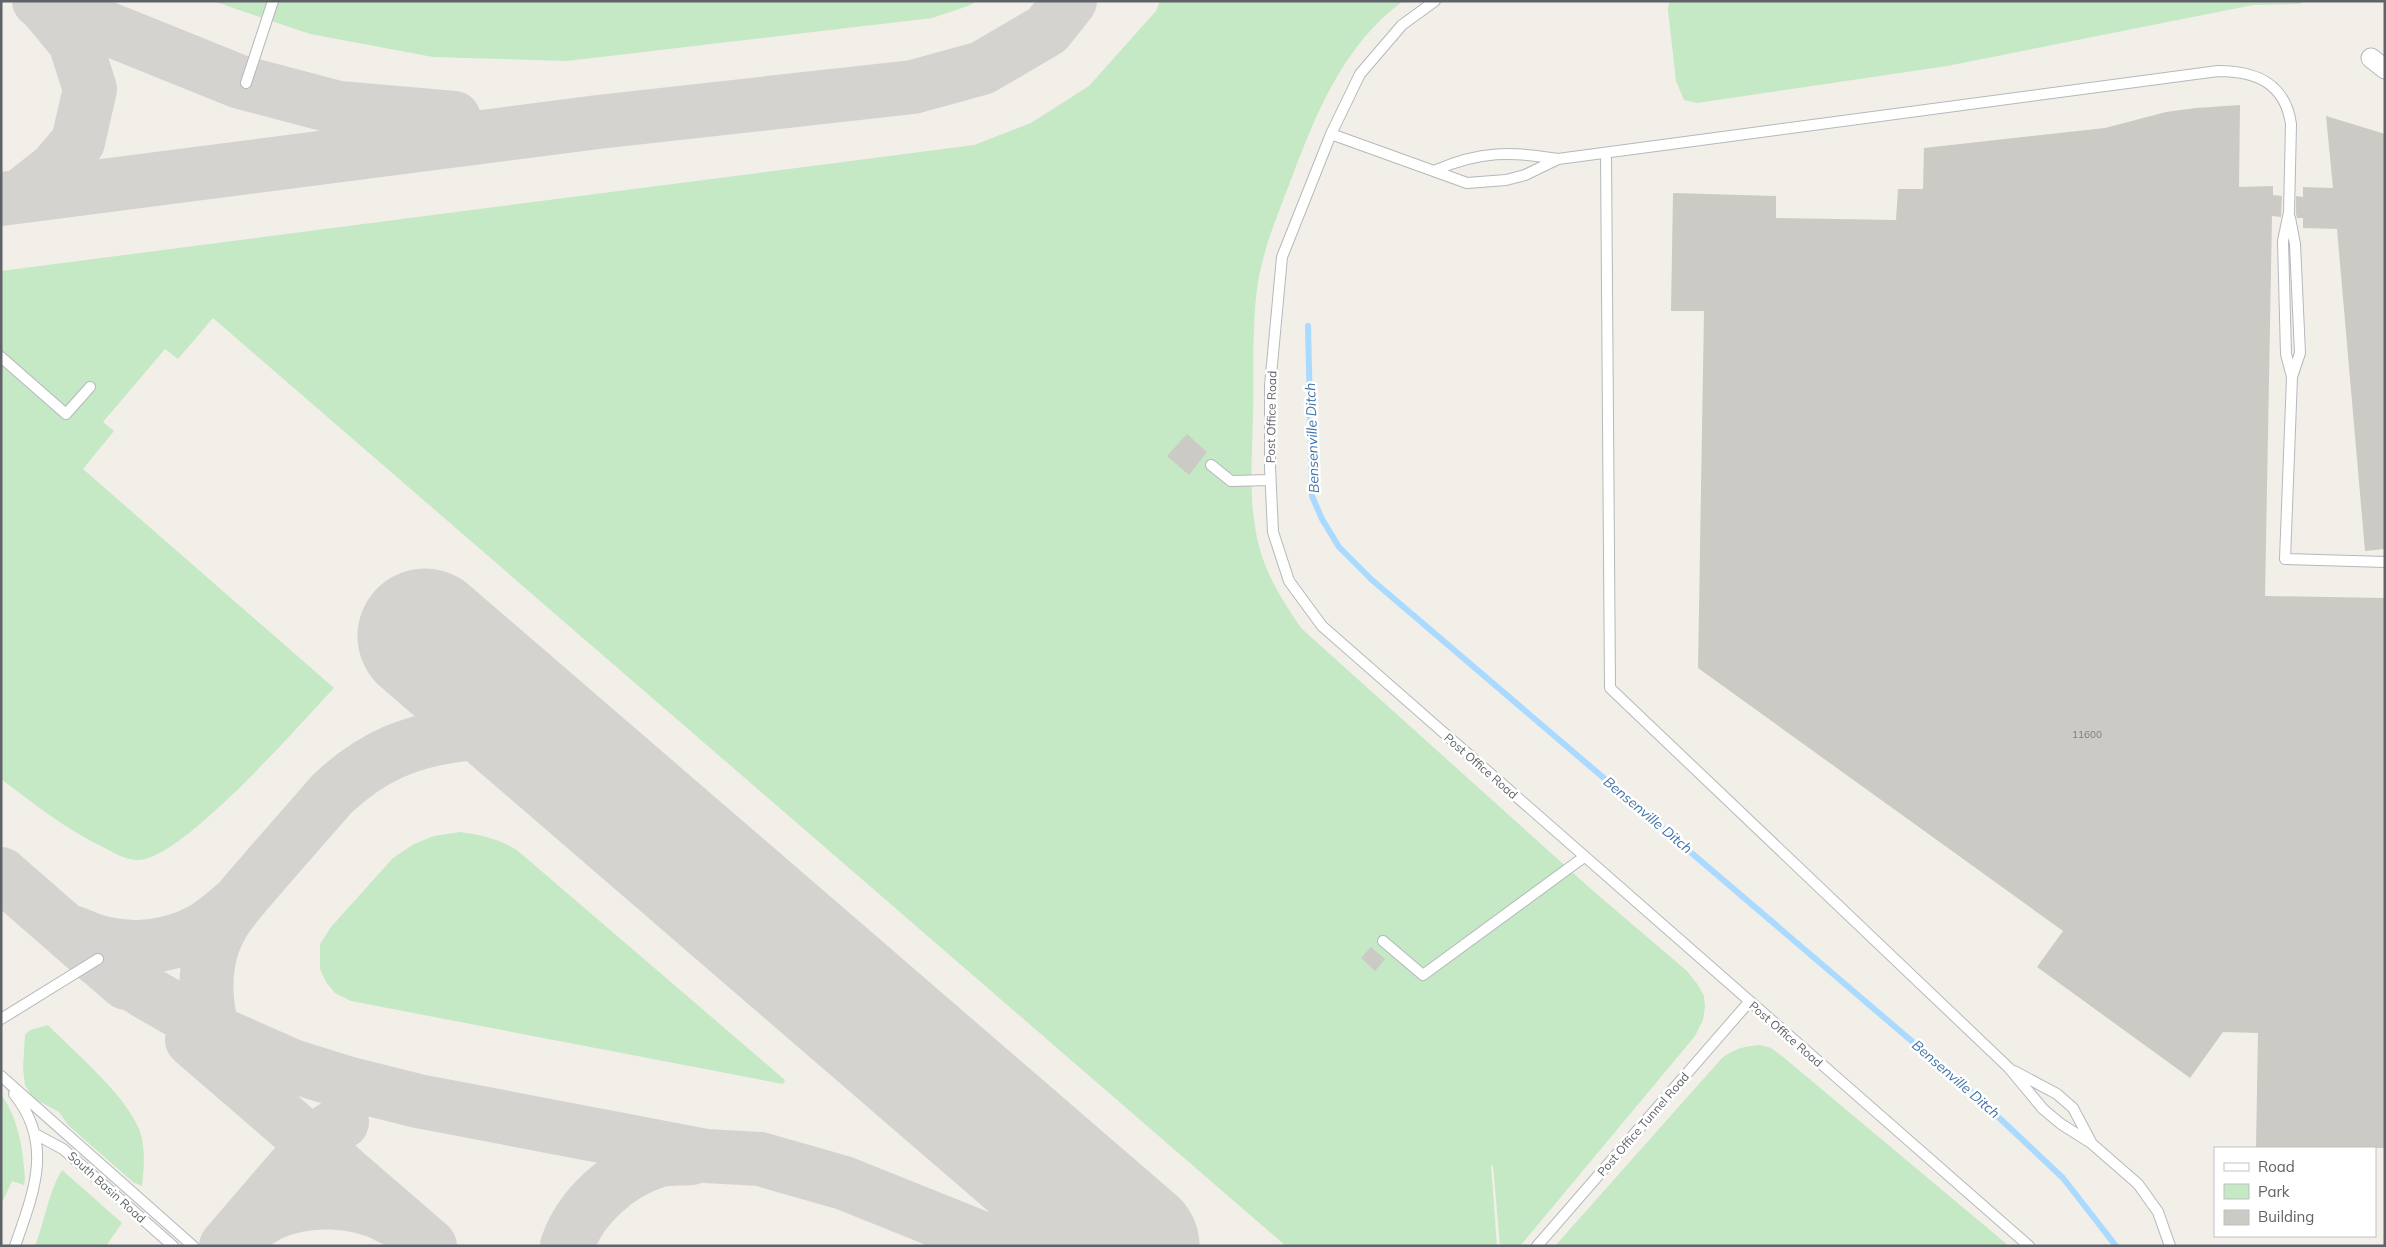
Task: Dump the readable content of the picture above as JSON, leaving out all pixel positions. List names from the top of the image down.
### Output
{
  "streets": {
    "lane": ["Post Office Road", "Post Office Tunnel Road", "South Basin Road"]
  },
  "crossings": [
    ["Post Office Road", "Post Office Tunnel Road"]
  ],
  "water": ["Bensenville Ditch"],
  "house_numbers": ["11600"],
  "legend": ["Road", "Park", "Building"]
}
